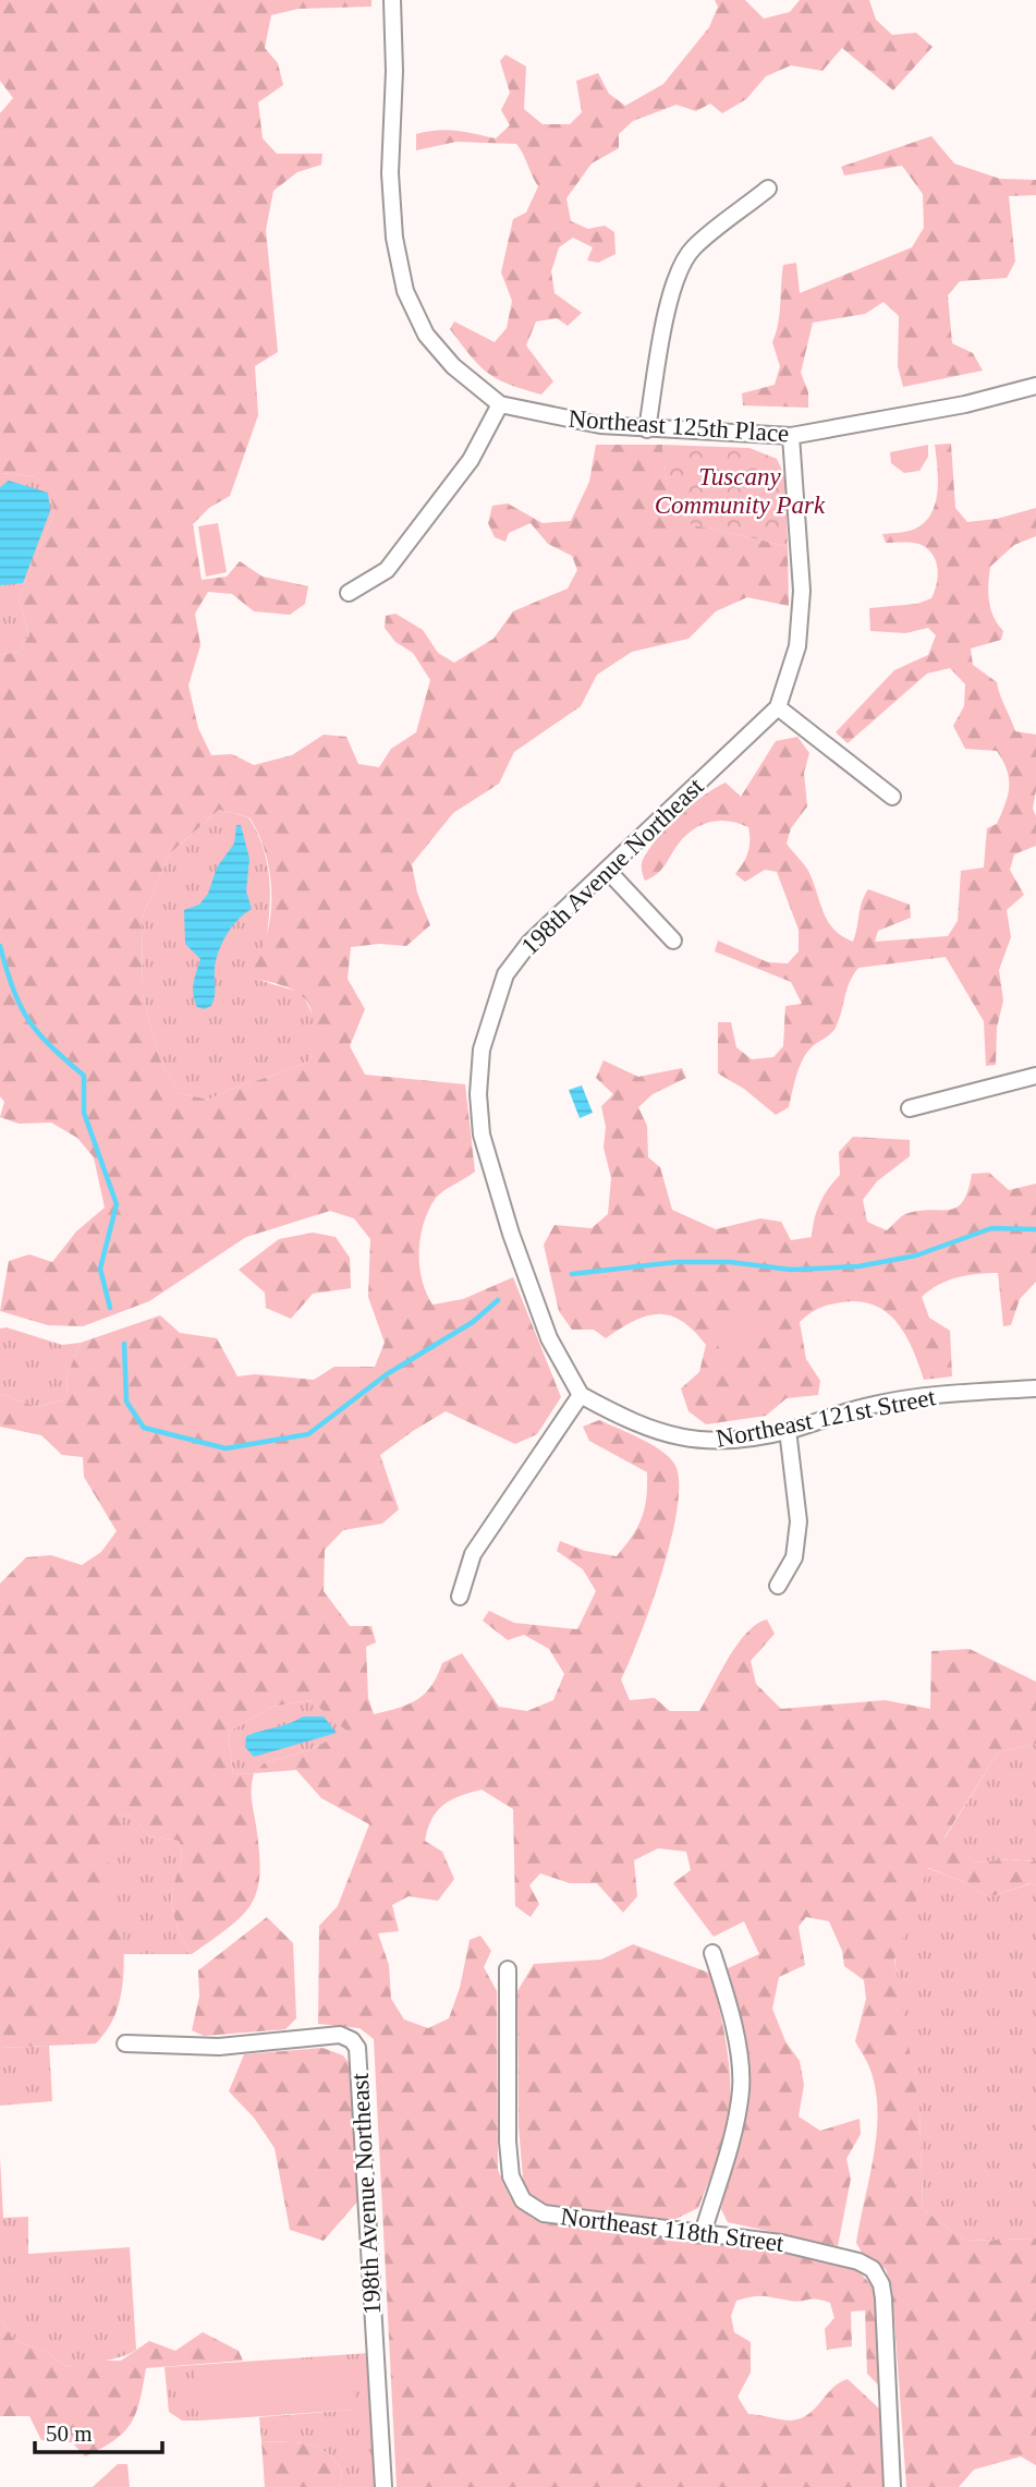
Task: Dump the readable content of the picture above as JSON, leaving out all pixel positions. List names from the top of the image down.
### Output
{
  "streets": {
    "street": [
      "Northeast 125th Place",
      "198th Avenue Northeast",
      "Northeast 121st Street",
      "Northeast 118th Street"
    ]
  },
  "crossings": [
    ["Northeast 125th Place", "198th Avenue Northeast"],
    ["198th Avenue Northeast", "Northeast 121st Street"]
  ],
  "parks": ["Tuscany Community Park"],
  "scale_bar": "50 m"
}
